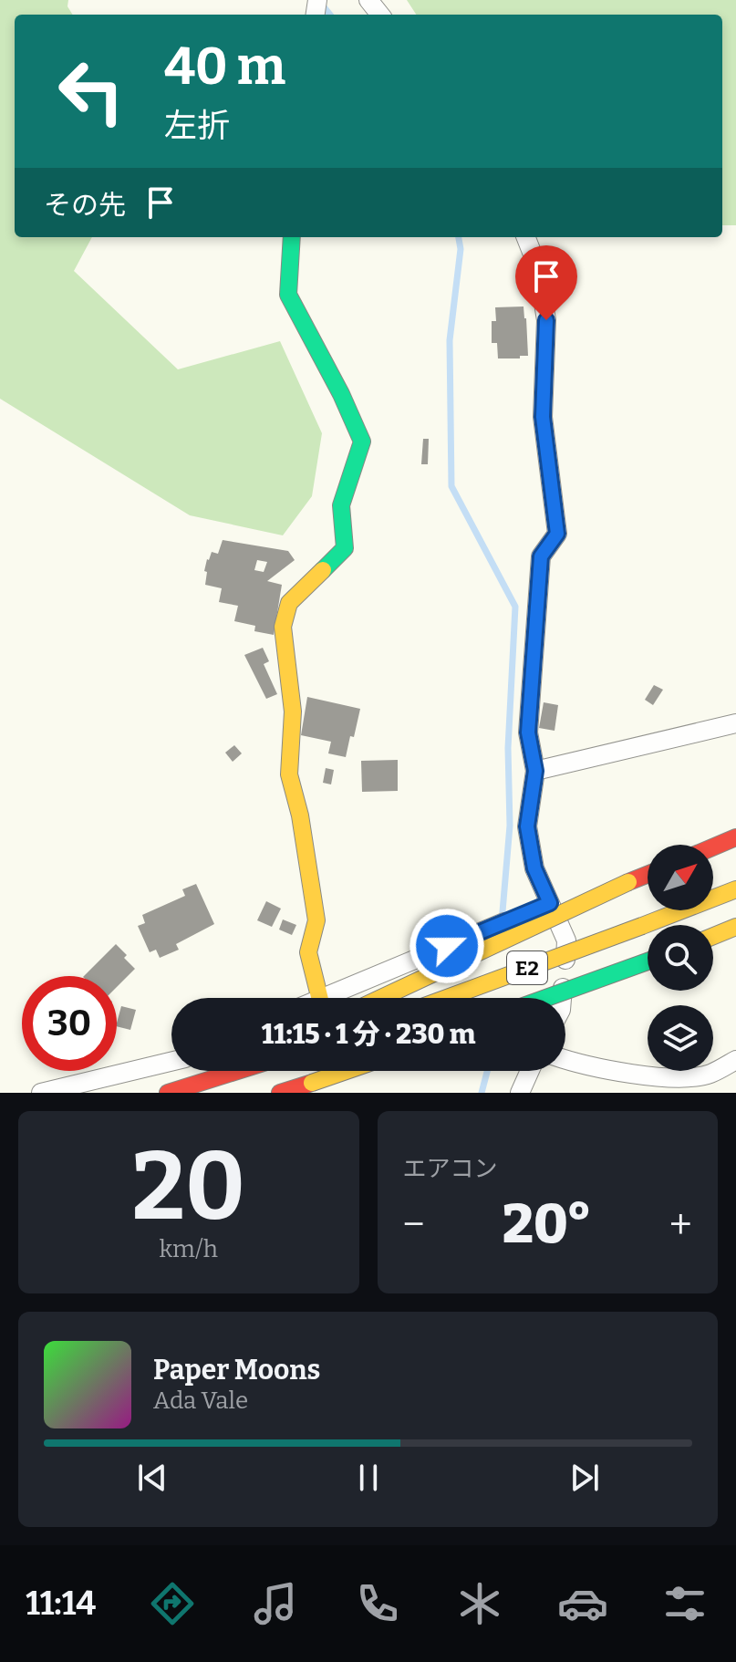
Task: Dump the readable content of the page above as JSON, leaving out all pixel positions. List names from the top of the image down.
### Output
{
  "streets": {
    "main road": ["E2"]
  },
  "north": "top right",
  "page": {
    "turn": ["40 m", "左折"],
    "then": "その先",
    "limit": "30",
    "trip": "11:15 · 1 分 · 230 m",
    "tile": [
      ["20", "km/h"],
      "エアコン"
    ],
    "heat": ["−", "20°", "+"],
    "song": ["Paper Moons", "Ada Vale"],
    "tabs": "11:14"
  }
}
